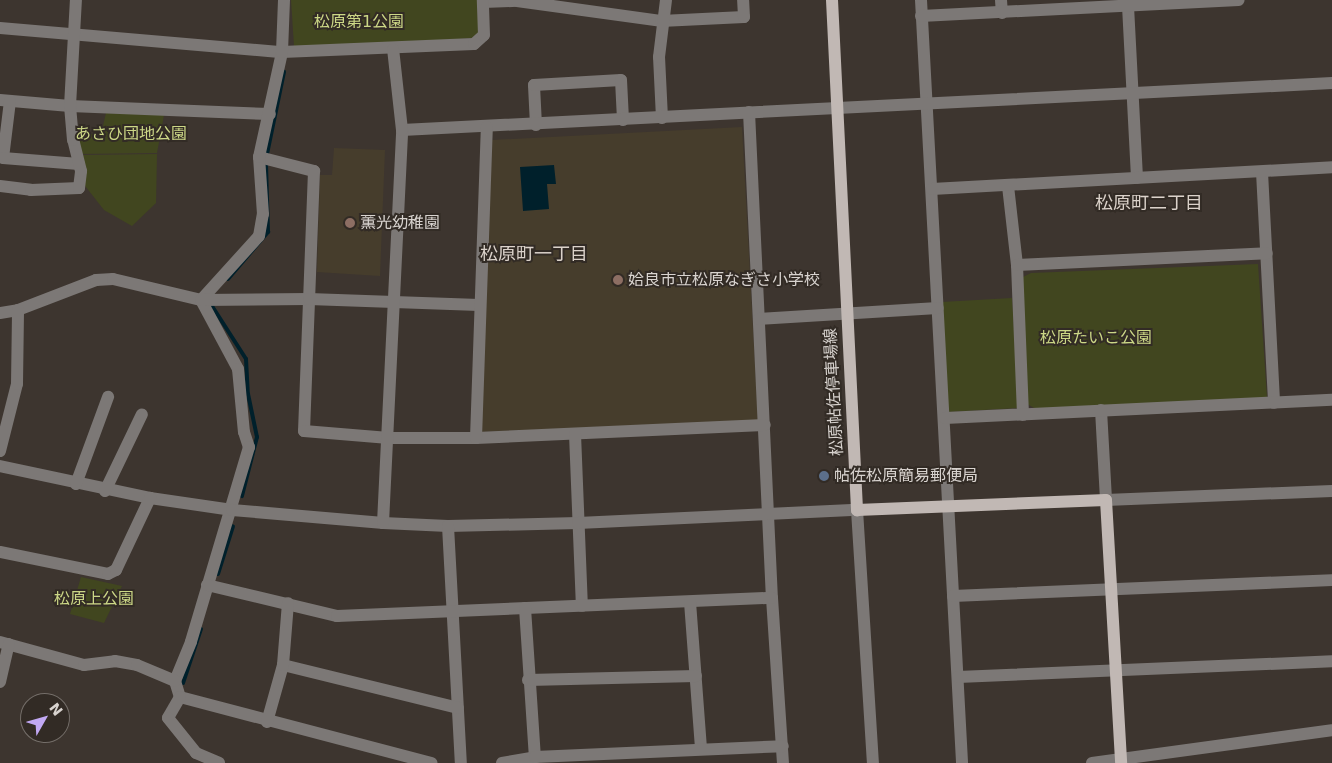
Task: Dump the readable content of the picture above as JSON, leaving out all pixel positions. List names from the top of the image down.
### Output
{
  "streets": {
    "main road": ["松原帖佐停車場線"]
  },
  "districts": ["松原町二丁目", "松原町一丁目"],
  "parks": [
    "松原第1公園",
    "あさひ団地公園",
    "松原たいこ公園",
    "松原上公園"
  ],
  "places": ["薫光幼稚園", "姶良市立松原なぎさ小学校", "帖佐松原簡易郵便局"],
  "north": "top right"
}
